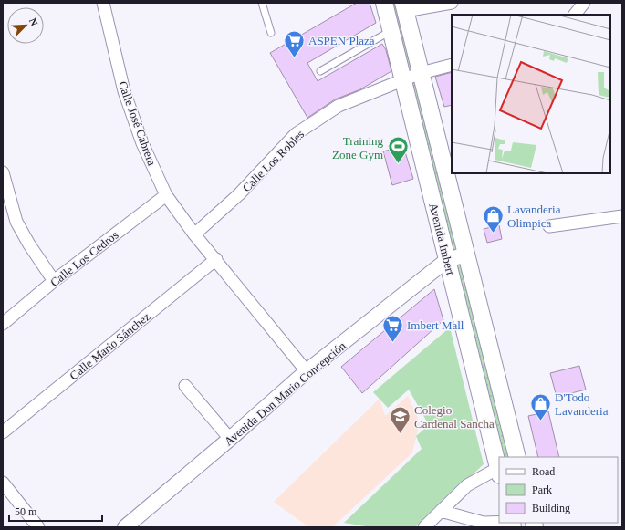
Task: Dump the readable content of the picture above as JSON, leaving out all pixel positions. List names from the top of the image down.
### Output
{
  "streets": {
    "main road": ["Avenida Imbert"],
    "street": [
      "Calle José Cabrera",
      "Calle Los Robles",
      "Calle Los Cedros",
      "Calle Mario Sánchez",
      "Avenida Don Mario Concepción"
    ]
  },
  "crossings": [
    ["Calle José Cabrera", "Calle Los Robles"],
    ["Calle José Cabrera", "Calle Los Cedros"],
    ["Calle José Cabrera", "Calle Mario Sánchez"],
    ["Calle José Cabrera", "Avenida Don Mario Concepción"],
    ["Calle Los Robles", "Avenida Imbert"],
    ["Avenida Imbert", "Avenida Don Mario Concepción"]
  ],
  "places": {
    "supermarket": ["ASPEN Plaza", "Imbert Mall"],
    "sports": ["Training Zone Gym"],
    "shop": ["Lavanderia Olimpica", "D'Todo Lavanderia"],
    "school or university": ["Colegio Cardenal Sancha"]
  },
  "legend": ["Road", "Park", "Building"],
  "scale_bar": "50 m",
  "north": "top right"
}
